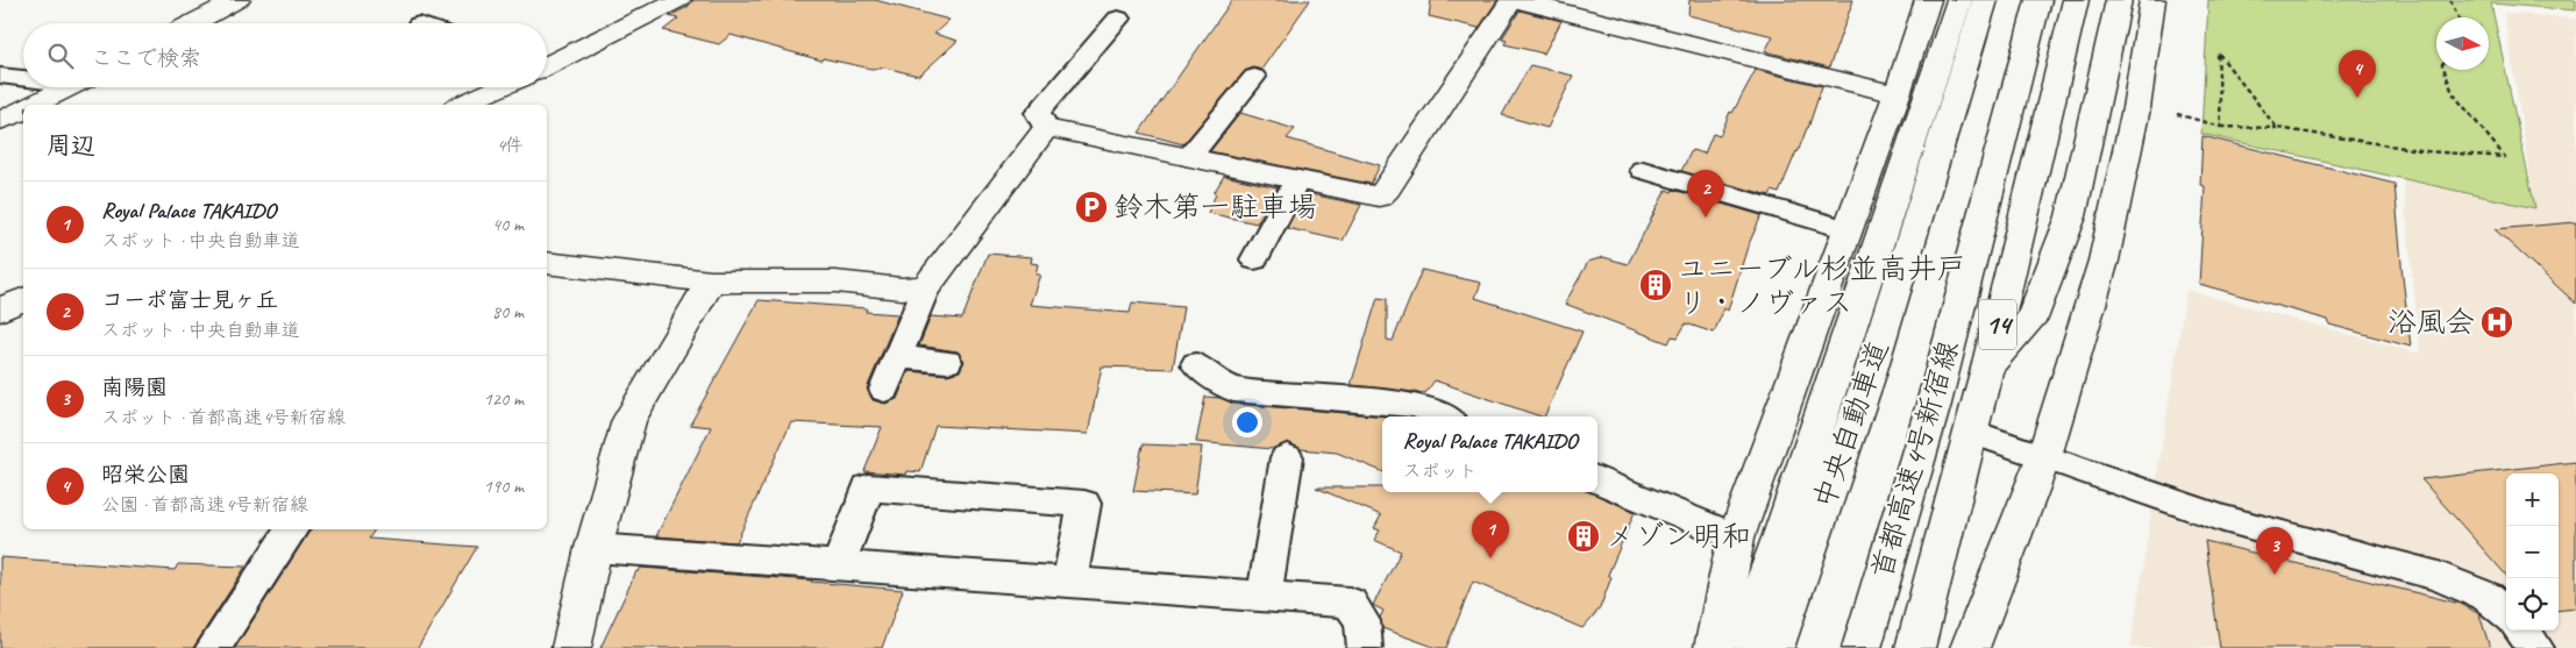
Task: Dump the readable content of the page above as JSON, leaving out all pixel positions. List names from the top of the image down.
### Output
{
  "streets": {
    "main road": ["14", "中央自動車道", "首都高速4号新宿線"]
  },
  "places": {
    "parking": ["鈴木第一駐車場"],
    "building": ["ユニーブル杉並高井戸 リ・ノヴァス", "メゾン明和"],
    "hospital": ["浴風会"]
  },
  "north": "right",
  "page": {
    "search": "ここで検索",
    "pins": [
      "4",
      "2",
      "1",
      "3"
    ],
    "heading": ["周辺", "4件"],
    "list": [
      {
        "mark": "1",
        "name": "Royal Palace TAKAIDO",
        "note": "スポット · 中央自動車道",
        "value": "40 m"
      },
      {
        "mark": "2",
        "name": "コーポ富士見ヶ丘",
        "note": "スポット · 中央自動車道",
        "value": "80 m"
      },
      {
        "mark": "3",
        "name": "南陽園",
        "note": "スポット · 首都高速4号新宿線",
        "value": "120 m"
      },
      {
        "mark": "4",
        "name": "昭栄公園",
        "note": "公園 · 首都高速4号新宿線",
        "value": "190 m"
      }
    ],
    "popup": ["Royal Palace TAKAIDO", "スポット"],
    "map_buttons": ["+", "−"]
  }
}
